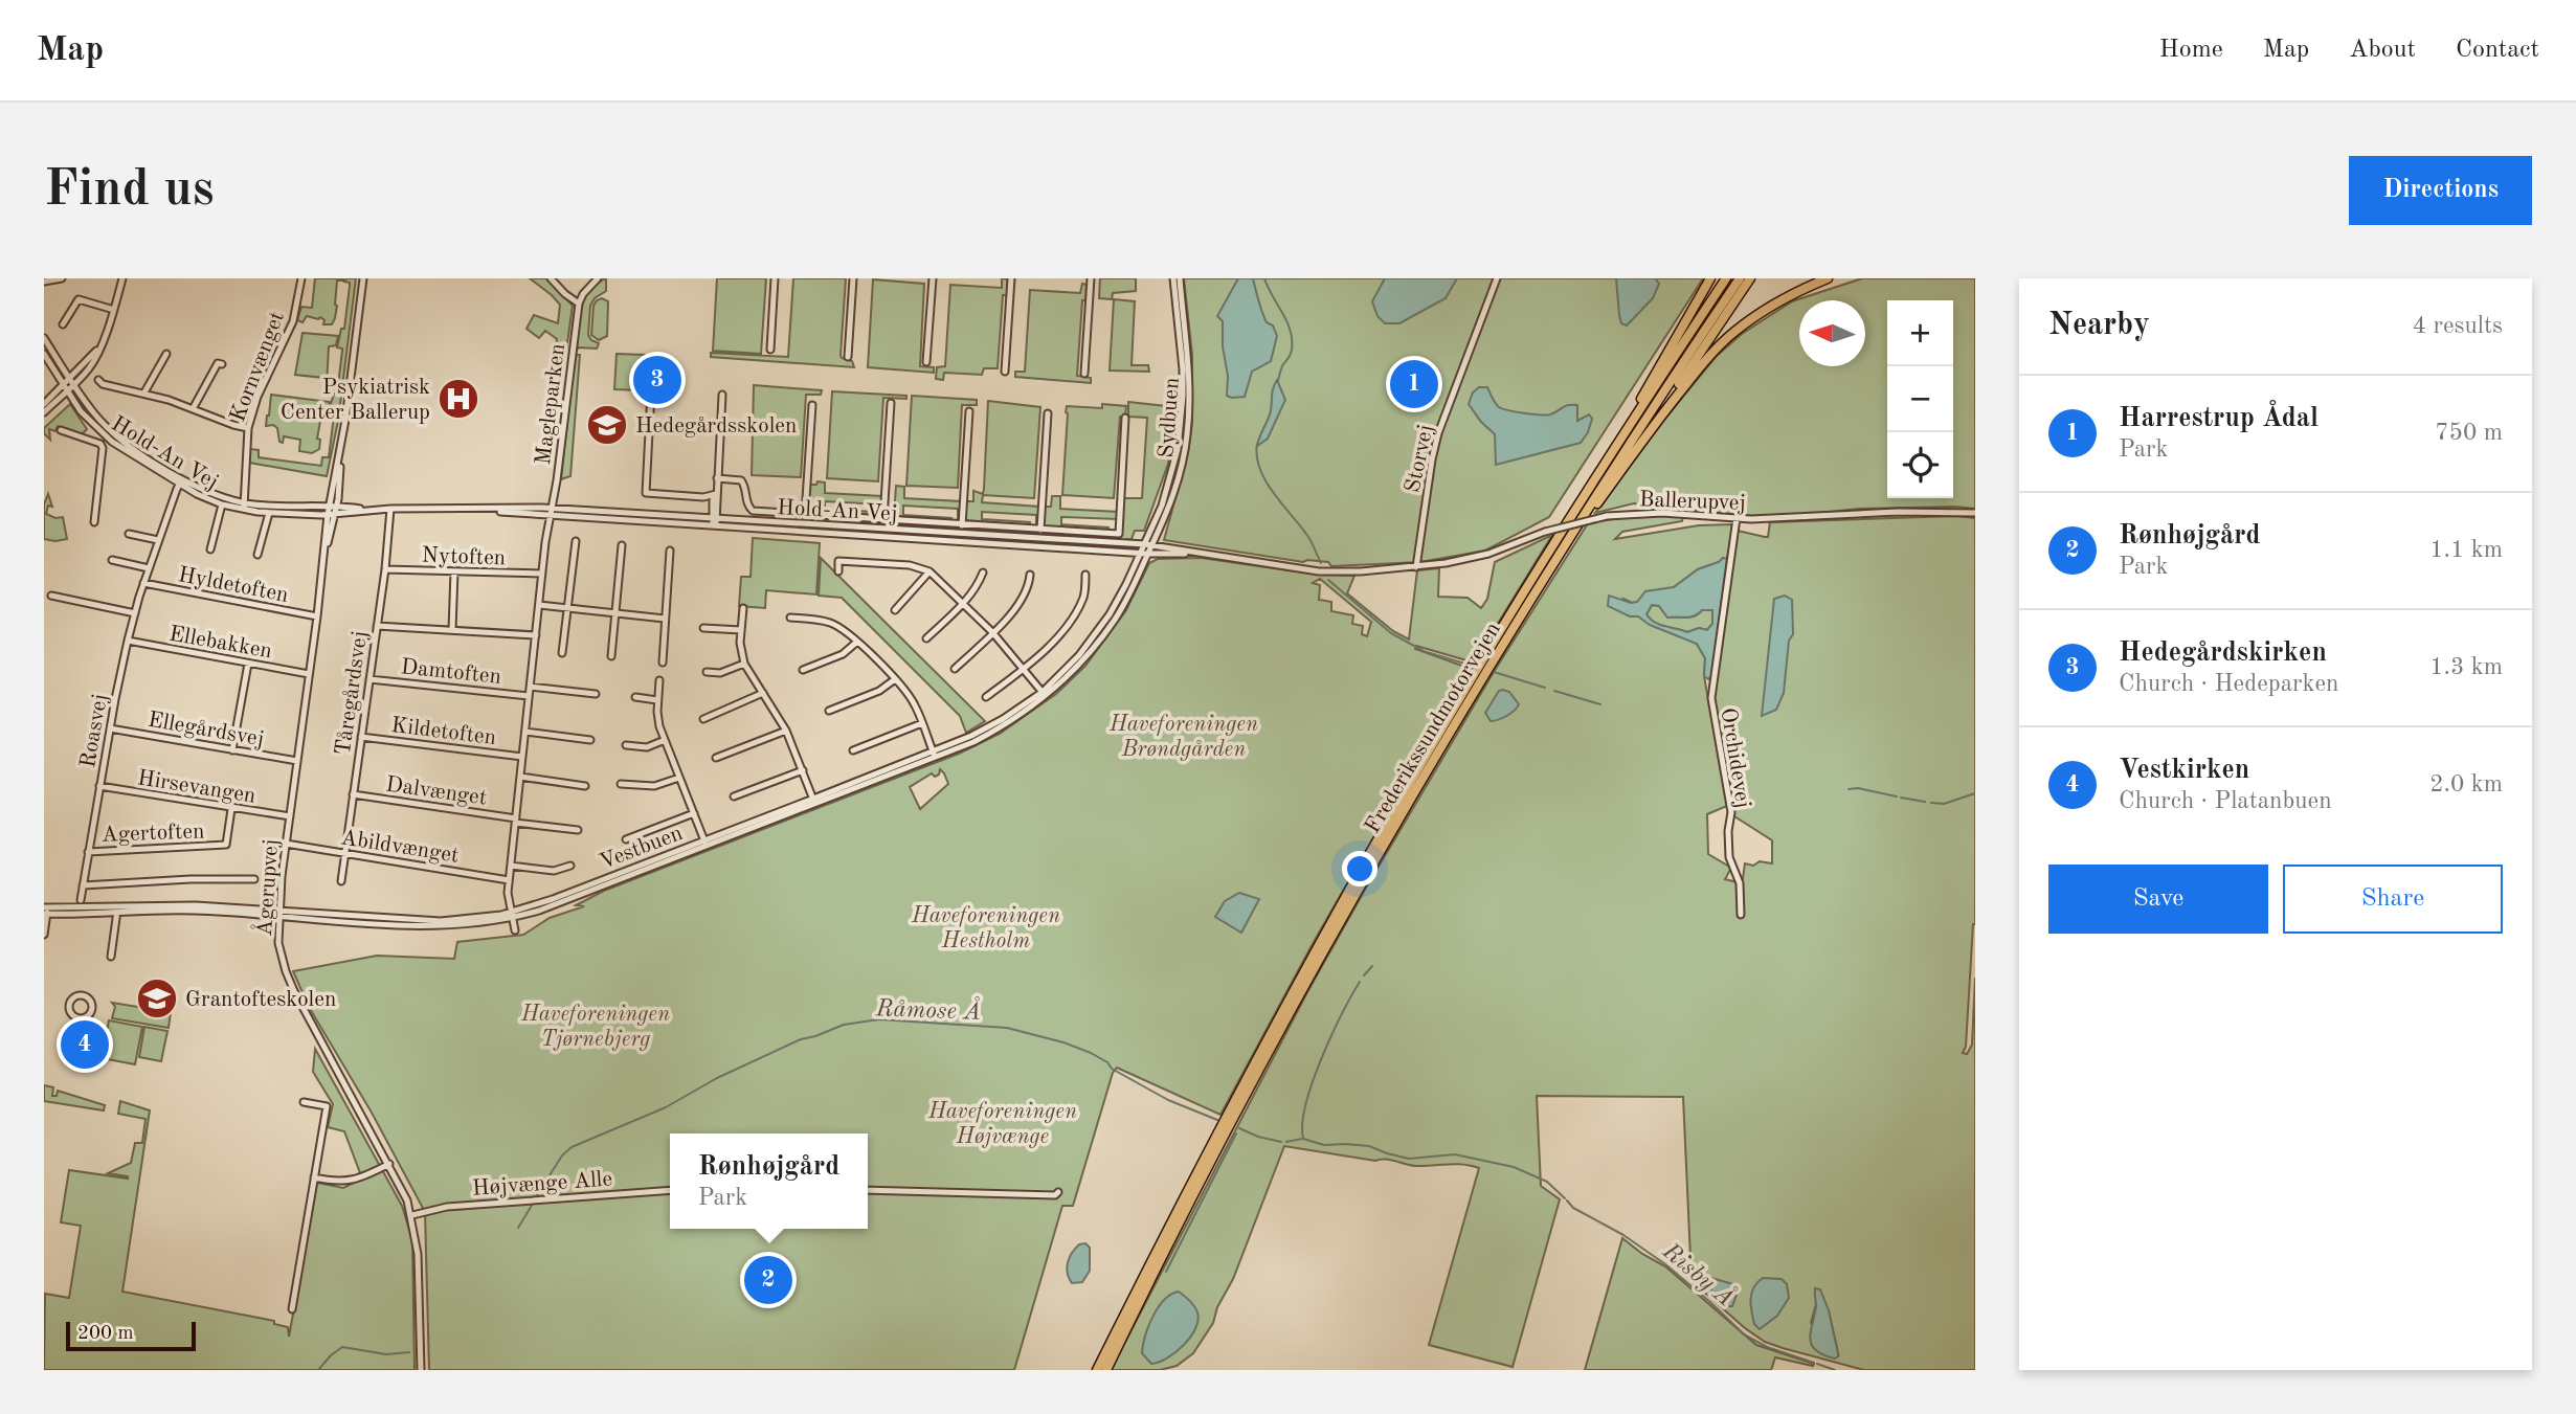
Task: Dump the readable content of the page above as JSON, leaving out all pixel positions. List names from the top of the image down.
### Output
{
  "streets": {
    "highway": ["Frederikssundmotorvejen"],
    "street": [
      "Kornvænget",
      "Magleparken",
      "Sydbuen",
      "Hold-An Vej",
      "Storvej",
      "Ballerupvej",
      "Nytoften",
      "Hyldetoften",
      "Ellebakken",
      "Damtoften",
      "Tåregårdsvej",
      "Ellegårdsvej",
      "Roasvej",
      "Kildetoften",
      "Orchidevej",
      "Hirsevangen",
      "Dalvænget",
      "Agertoften",
      "Abildvænget",
      "Vestbuen",
      "Ågerupvej",
      "Højvænge Alle"
    ]
  },
  "crossings": [
    ["Kornvænget", "Hold-An Vej"],
    ["Magleparken", "Hold-An Vej"],
    ["Magleparken", "Nytoften"],
    ["Magleparken", "Damtoften"],
    ["Magleparken", "Kildetoften"],
    ["Magleparken", "Dalvænget"],
    ["Magleparken", "Abildvænget"],
    ["Magleparken", "Vestbuen"],
    ["Sydbuen", "Hold-An Vej"],
    ["Sydbuen", "Vestbuen"],
    ["Hold-An Vej", "Storvej"],
    ["Hold-An Vej", "Ballerupvej"],
    ["Hold-An Vej", "Tåregårdsvej"],
    ["Hold-An Vej", "Roasvej"],
    ["Hold-An Vej", "Vestbuen"],
    ["Hold-An Vej", "Ågerupvej"],
    ["Storvej", "Ballerupvej"],
    ["Ballerupvej", "Orchidevej"],
    ["Nytoften", "Tåregårdsvej"],
    ["Hyldetoften", "Roasvej"],
    ["Hyldetoften", "Ågerupvej"],
    ["Ellebakken", "Roasvej"],
    ["Ellebakken", "Ågerupvej"],
    ["Damtoften", "Tåregårdsvej"],
    ["Tåregårdsvej", "Kildetoften"],
    ["Tåregårdsvej", "Dalvænget"],
    ["Tåregårdsvej", "Abildvænget"],
    ["Ellegårdsvej", "Roasvej"],
    ["Ellegårdsvej", "Ågerupvej"],
    ["Roasvej", "Hirsevangen"],
    ["Roasvej", "Agertoften"],
    ["Hirsevangen", "Agertoften"],
    ["Hirsevangen", "Ågerupvej"],
    ["Abildvænget", "Ågerupvej"],
    ["Vestbuen", "Ågerupvej"],
    ["Ågerupvej", "Højvænge Alle"]
  ],
  "water": ["Råmose Å", "Risby Å"],
  "parks": [
    "Haveforeningen Brøndgården",
    "Haveforeningen Hestholm",
    "Haveforeningen Tjørnebjerg",
    "Haveforeningen Højvænge"
  ],
  "places": {
    "hospital": ["Psykiatrisk Center Ballerup"],
    "school or university": ["Hedegårdsskolen", "Grantofteskolen"]
  },
  "scale_bar": "200 m",
  "north": "left",
  "page": {
    "header": "Map",
    "nav": [
      "Home",
      "Map",
      "About",
      "Contact"
    ],
    "buttons": [
      "Directions",
      ["Save", "Share"]
    ],
    "title": "Find us",
    "heading": ["Nearby", "4 results"],
    "map_buttons": ["+", "−"],
    "pins": [
      "3",
      "1",
      "4",
      "2"
    ],
    "list": [
      {
        "mark": "1",
        "name": "Harrestrup Ådal",
        "note": "Park",
        "value": "750 m"
      },
      {
        "mark": "2",
        "name": "Rønhøjgård",
        "note": "Park",
        "value": "1.1 km"
      },
      {
        "mark": "3",
        "name": "Hedegårdskirken",
        "note": "Church · Hedeparken",
        "value": "1.3 km"
      },
      {
        "mark": "4",
        "name": "Vestkirken",
        "note": "Church · Platanbuen",
        "value": "2.0 km"
      }
    ],
    "popup": ["Rønhøjgård", "Park"],
    "scale": "200 m"
  }
}
